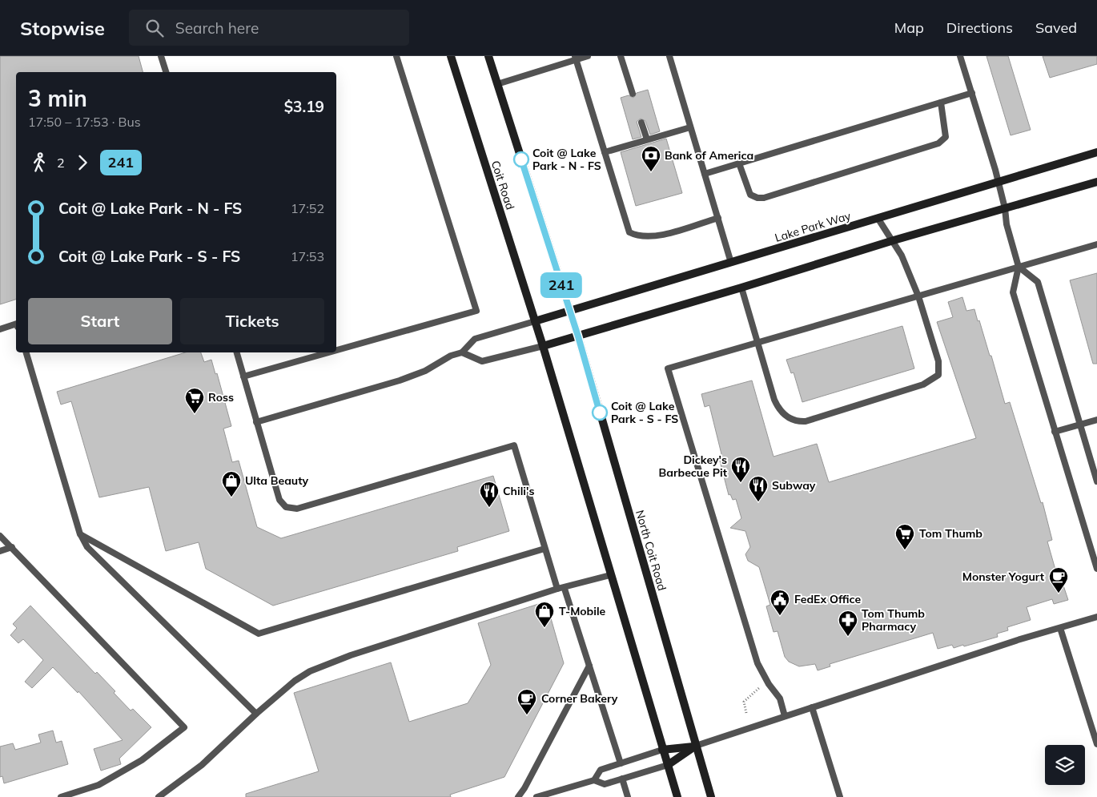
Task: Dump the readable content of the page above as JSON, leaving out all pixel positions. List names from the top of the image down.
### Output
{
  "streets": {
    "main road": ["Coit Road", "Lake Park Way", "North Coit Road"]
  },
  "crossings": [
    ["Coit Road", "Lake Park Way"],
    ["Lake Park Way", "North Coit Road"]
  ],
  "places": {
    "other": ["Coit @ Lake Park - N - FS", "Coit @ Lake Park - S - FS"],
    "bank": ["Bank of America"],
    "supermarket": ["Ross", "Tom Thumb"],
    "restaurant": ["Dickey's Barbecue Pit", "Subway", "Chili's"],
    "shop": ["Ulta Beauty", "T-Mobile"],
    "cafe": ["Monster Yogurt", "Corner Bakery"],
    "public building": ["FedEx Office"],
    "pharmacy": ["Tom Thumb Pharmacy"]
  },
  "lines": ["bus line 241"],
  "page": {
    "header": "Stopwise",
    "search": "Search here",
    "nav": ["Map", "Directions", "Saved"],
    "on_map": "241",
    "heading": ["3 min", "17:50 – 17:53 · Bus", "$3.19"],
    "legs": ["2", "241"],
    "list": [
      {
        "name": "Coit @ Lake Park - N - FS",
        "value": "17:52"
      },
      {
        "name": "Coit @ Lake Park - S - FS",
        "value": "17:53"
      }
    ],
    "buttons": ["Start", "Tickets"]
  }
}
